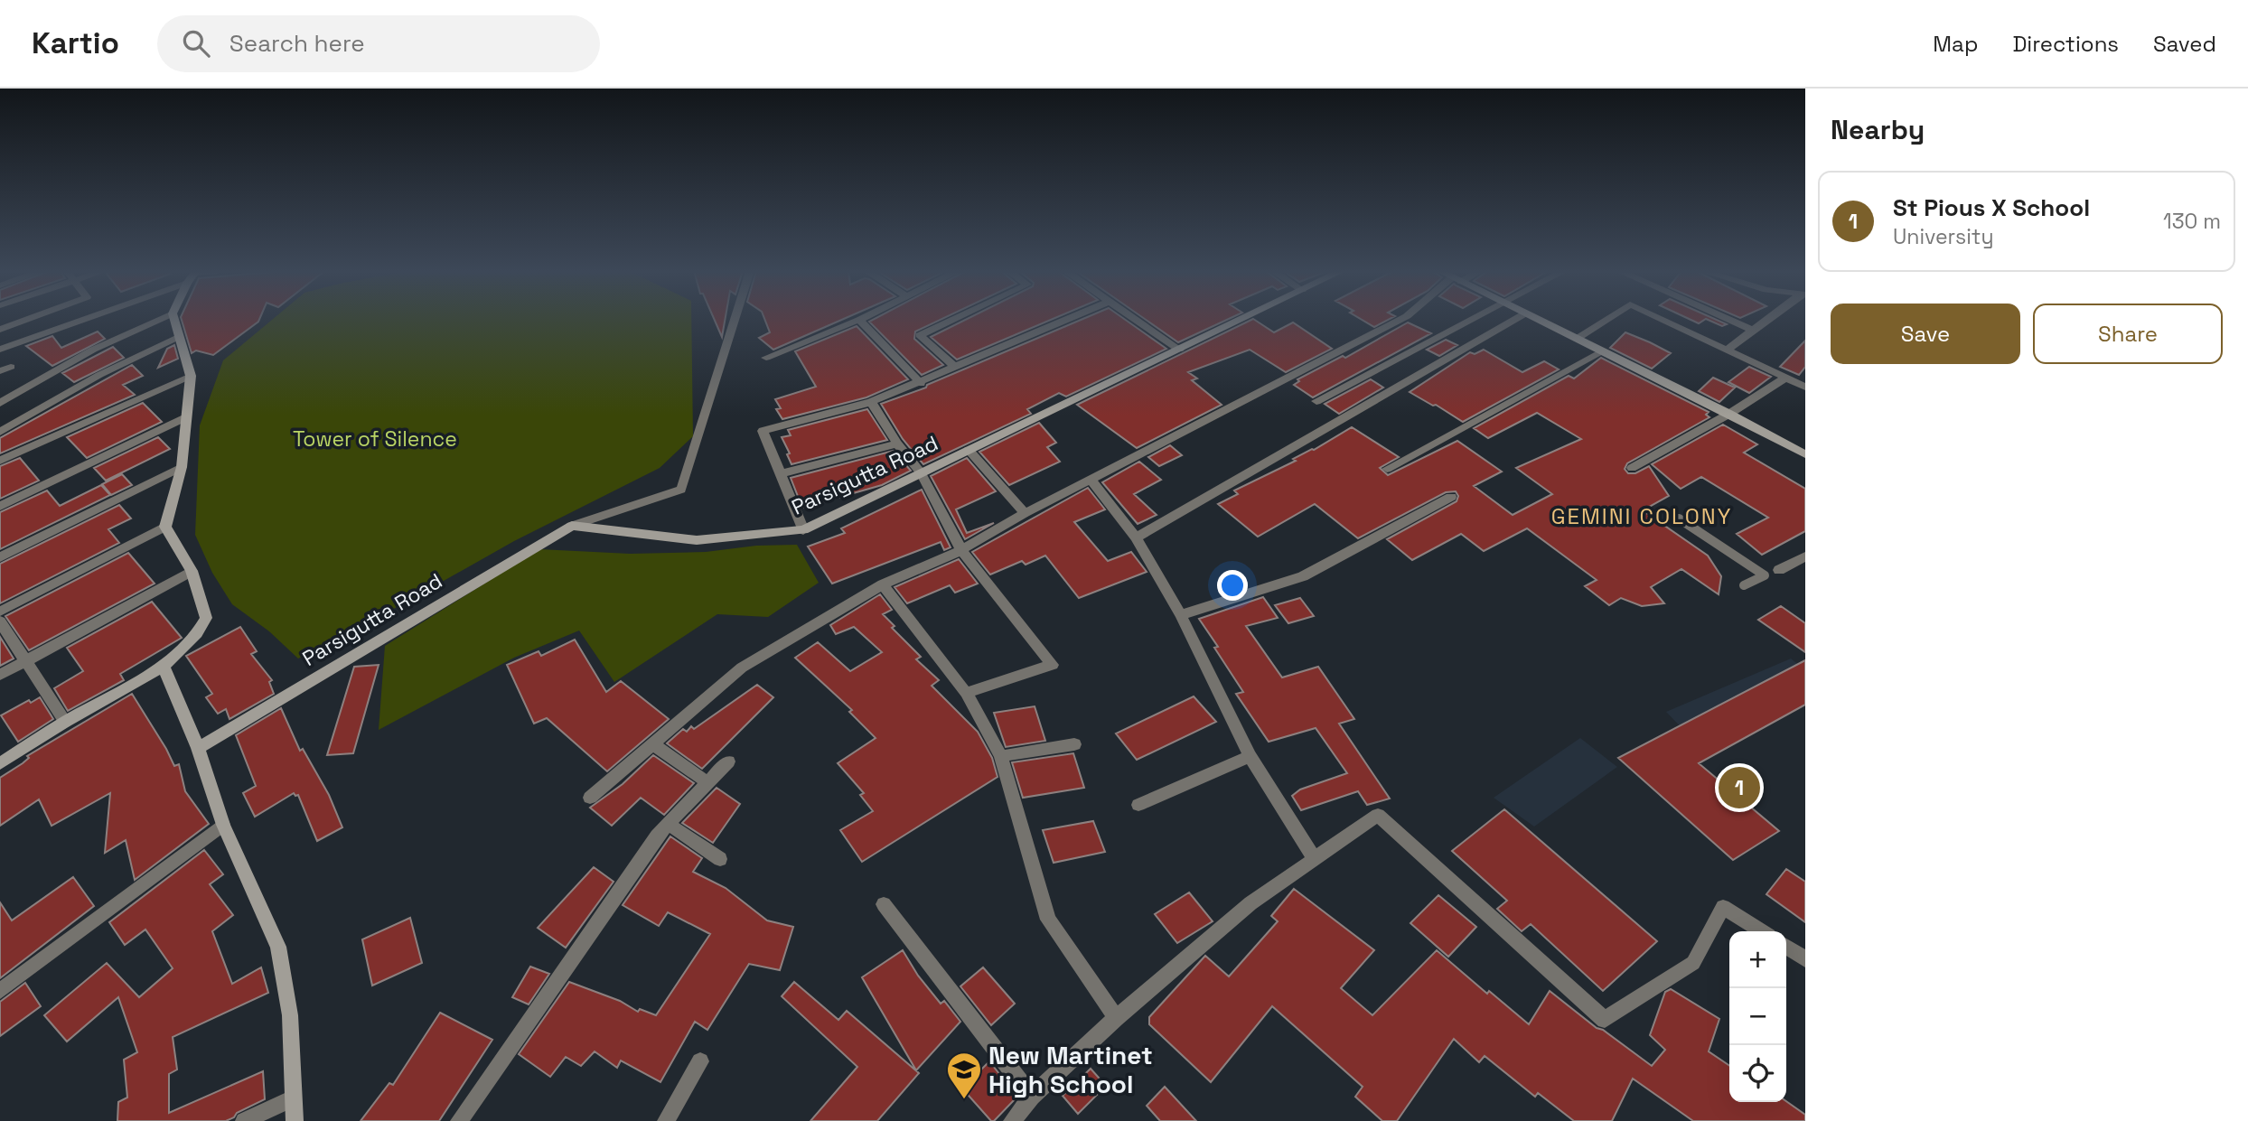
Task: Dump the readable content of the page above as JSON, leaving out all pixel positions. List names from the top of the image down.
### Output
{
  "streets": {
    "street": ["Parsigutta Road"]
  },
  "districts": ["GEMINI COLONY"],
  "parks": ["Tower of Silence"],
  "places": {
    "school or university": ["New Martinet High School"]
  },
  "page": {
    "header": "Kartio",
    "search": "Search here",
    "nav": ["Map", "Directions", "Saved"],
    "heading": "Nearby",
    "list": [
      {
        "mark": "1",
        "name": "St Pious X School",
        "note": "University",
        "value": "130 m"
      }
    ],
    "buttons": ["Save", "Share"],
    "pins": "1",
    "map_buttons": ["+", "−"]
  }
}
